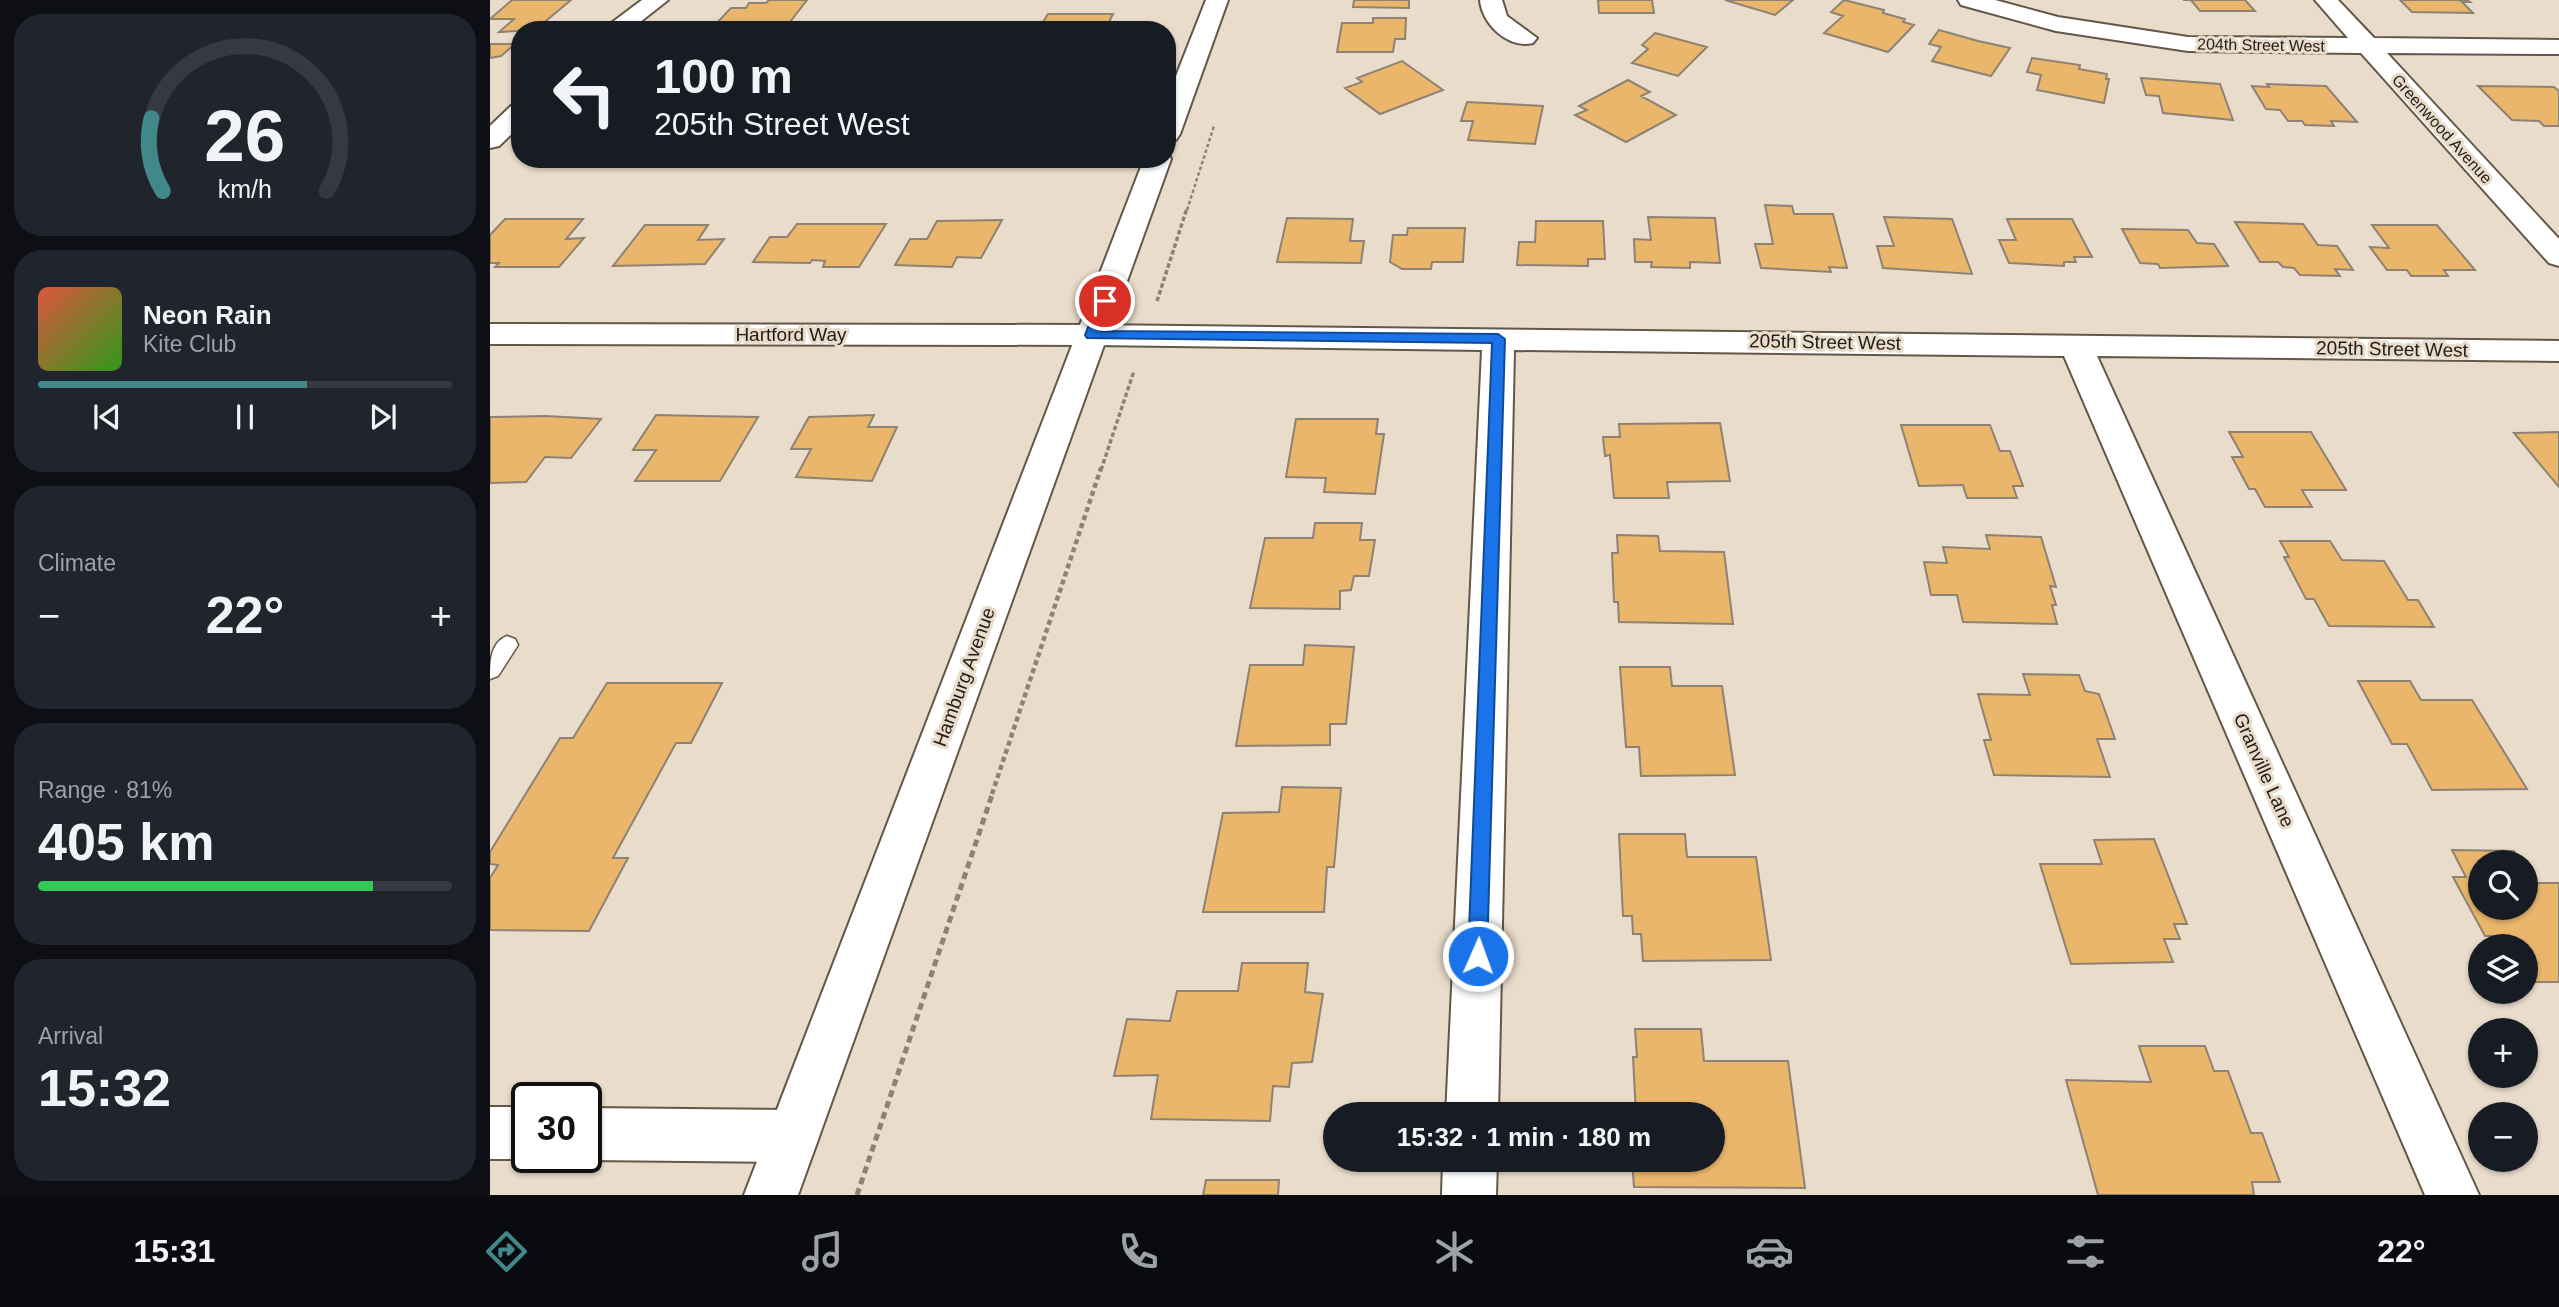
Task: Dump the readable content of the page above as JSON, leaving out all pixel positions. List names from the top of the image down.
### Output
{
  "streets": {
    "street": [
      "204th Street West",
      "Greenwood Avenue",
      "Hartford Way",
      "205th Street West",
      "Hamburg Avenue",
      "Granville Lane"
    ]
  },
  "crossings": [
    ["204th Street West", "Greenwood Avenue"],
    ["Hartford Way", "205th Street West"],
    ["Hartford Way", "Hamburg Avenue"],
    ["205th Street West", "Hamburg Avenue"],
    ["205th Street West", "Granville Lane"]
  ],
  "page": {
    "turn": ["100 m", "205th Street West"],
    "song": ["Neon Rain", "Kite Club"],
    "tile": [
      "Climate",
      ["Range · 81%", "405 km"],
      ["Arrival", "15:32"]
    ],
    "heat": ["−", "22°", "+"],
    "map_buttons": ["+", "−"],
    "limit": "30",
    "trip": "15:32 · 1 min · 180 m",
    "tabs": ["15:31", "22°"],
    "gauge": ["26", "km/h"]
  }
}
